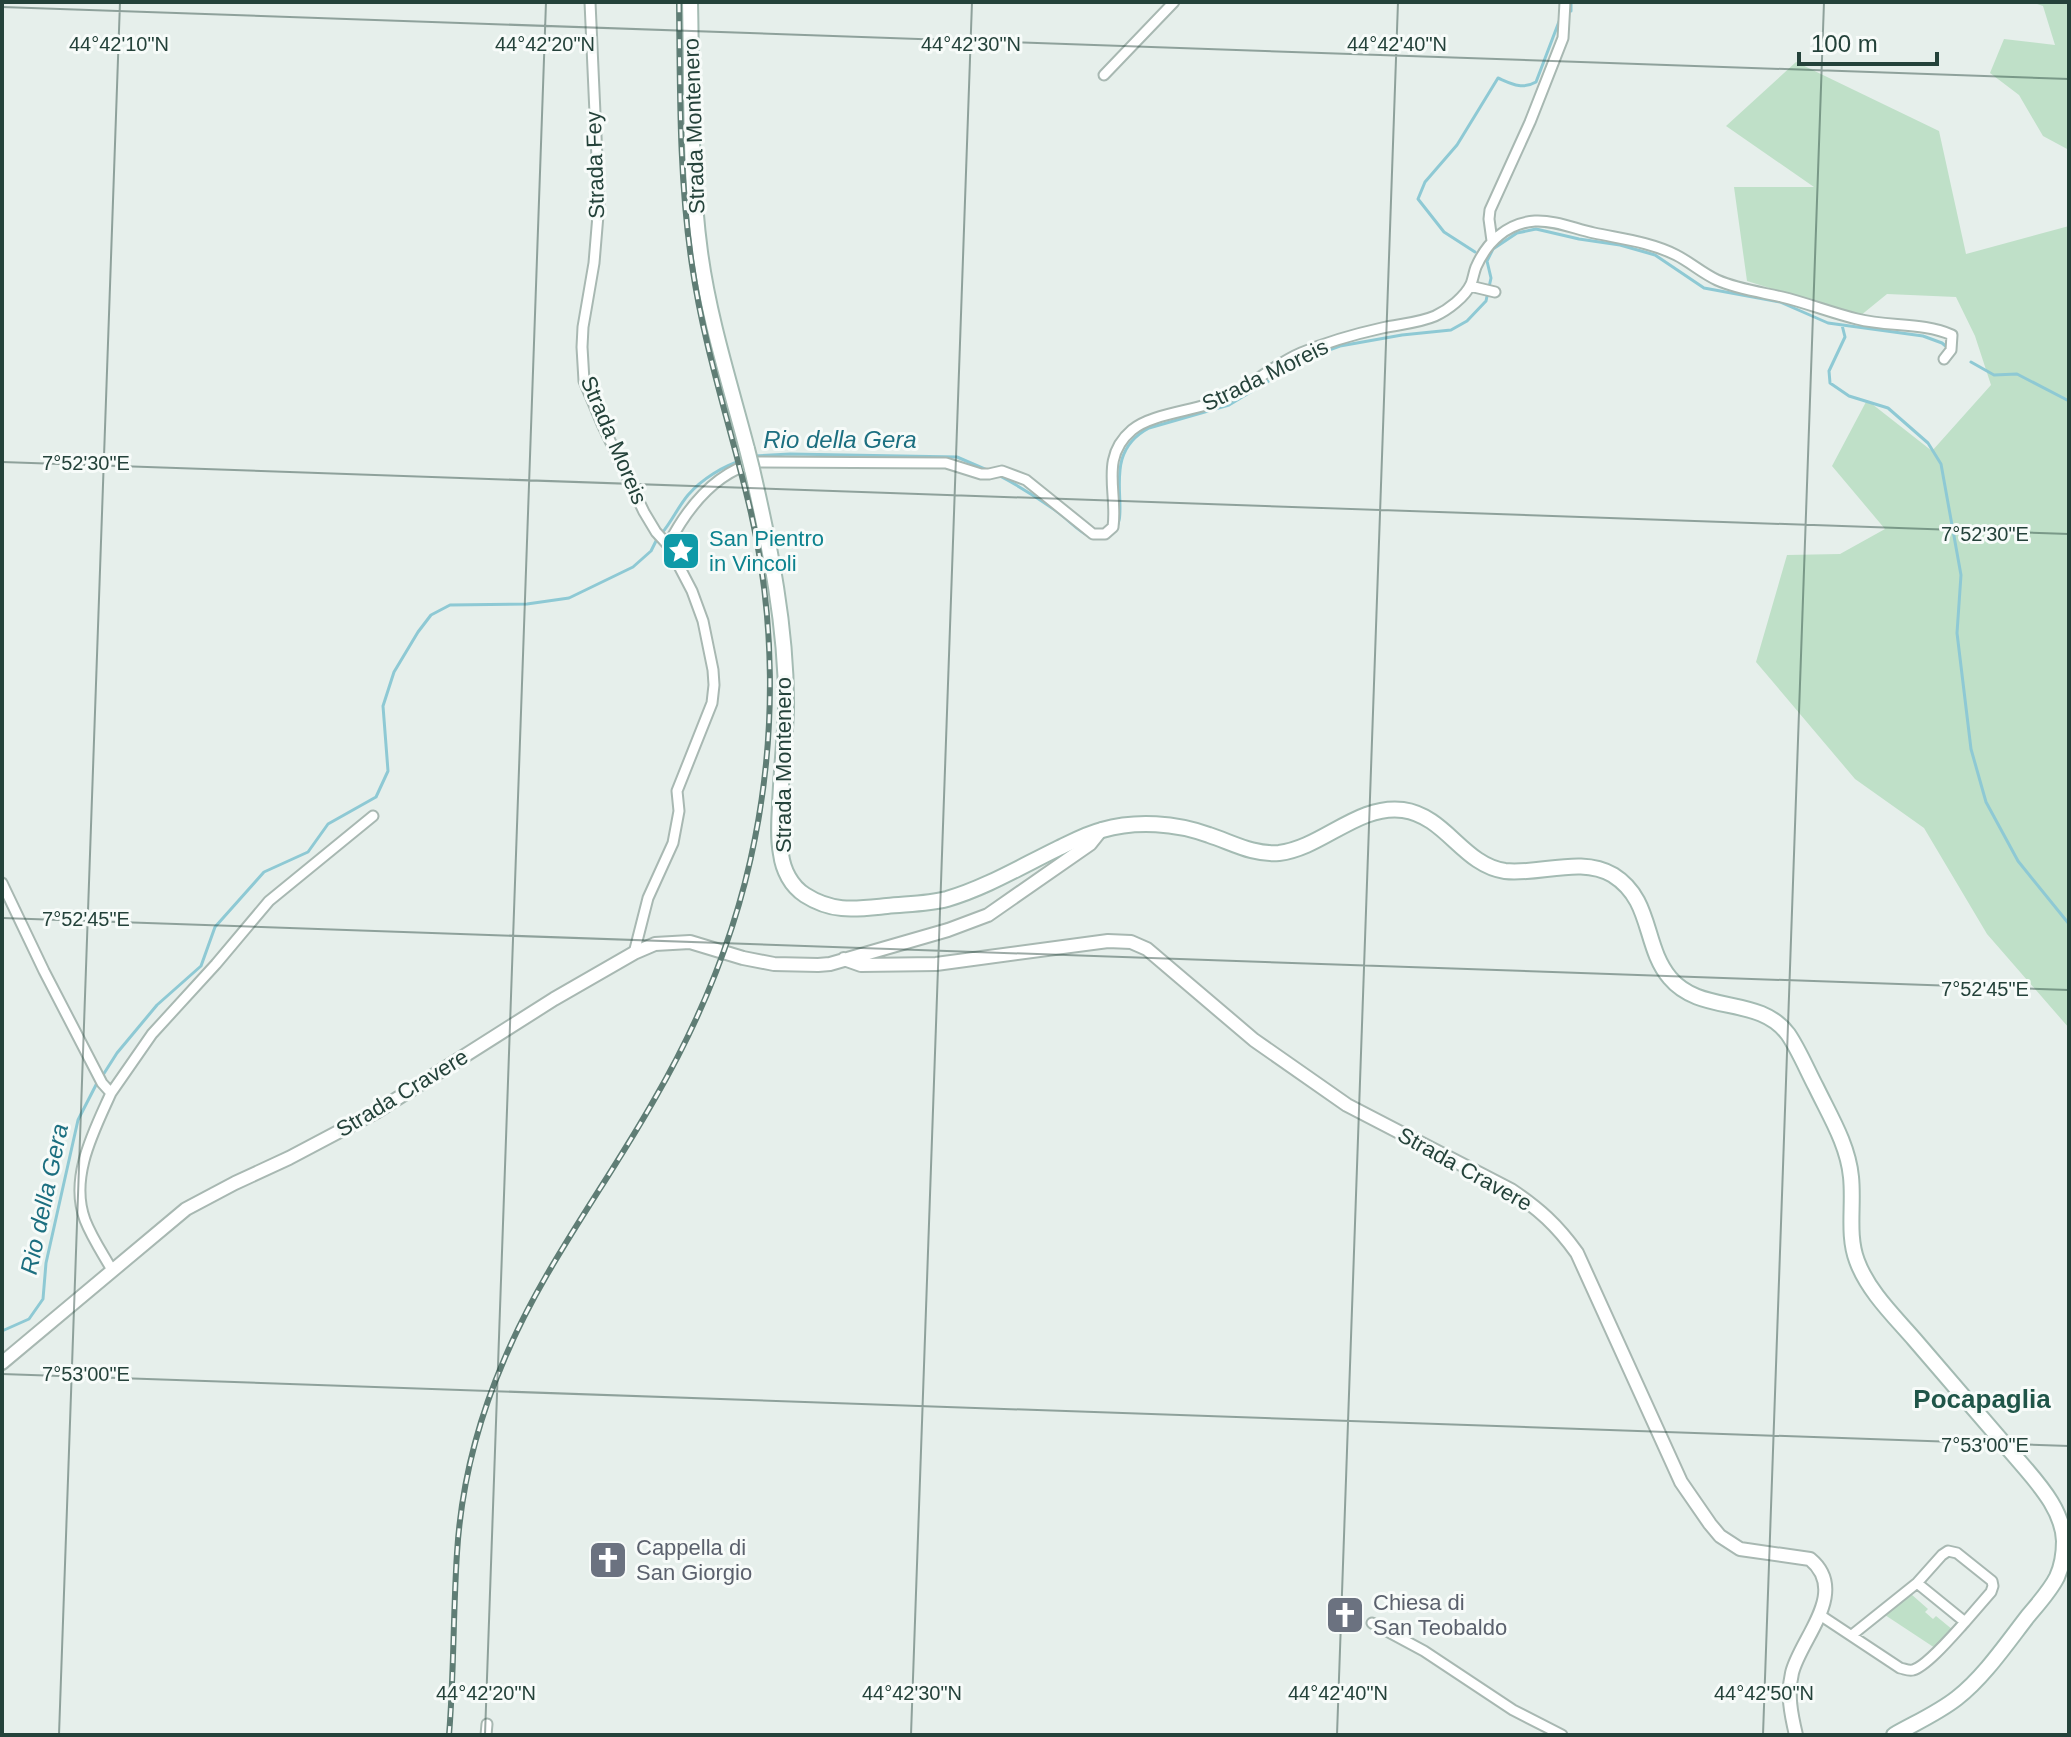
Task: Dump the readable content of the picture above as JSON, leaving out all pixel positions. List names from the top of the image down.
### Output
{
  "streets": {
    "main road": ["Strada Montenero"],
    "street": ["Strada Fey", "Strada Moreis", "Strada Cravere"]
  },
  "crossings": [
    ["Strada Montenero", "Strada Cravere"],
    ["Strada Fey", "Strada Moreis"],
    ["Strada Moreis", "Strada Cravere"]
  ],
  "districts": ["Pocapaglia"],
  "water": ["Rio della Gera"],
  "places": {
    "place": ["San Pientro in Vincoli"],
    "church": ["Cappella di San Giorgio", "Chiesa di San Teobaldo"]
  },
  "scale_bar": "100 m",
  "coordinates": [
    "44°42'10\"N",
    "44°42'20\"N",
    "44°42'30\"N",
    "44°42'40\"N",
    "7°52'30\"E",
    "7°52'45\"E",
    "7°53'00\"E",
    "44°42'50\"N"
  ]
}
